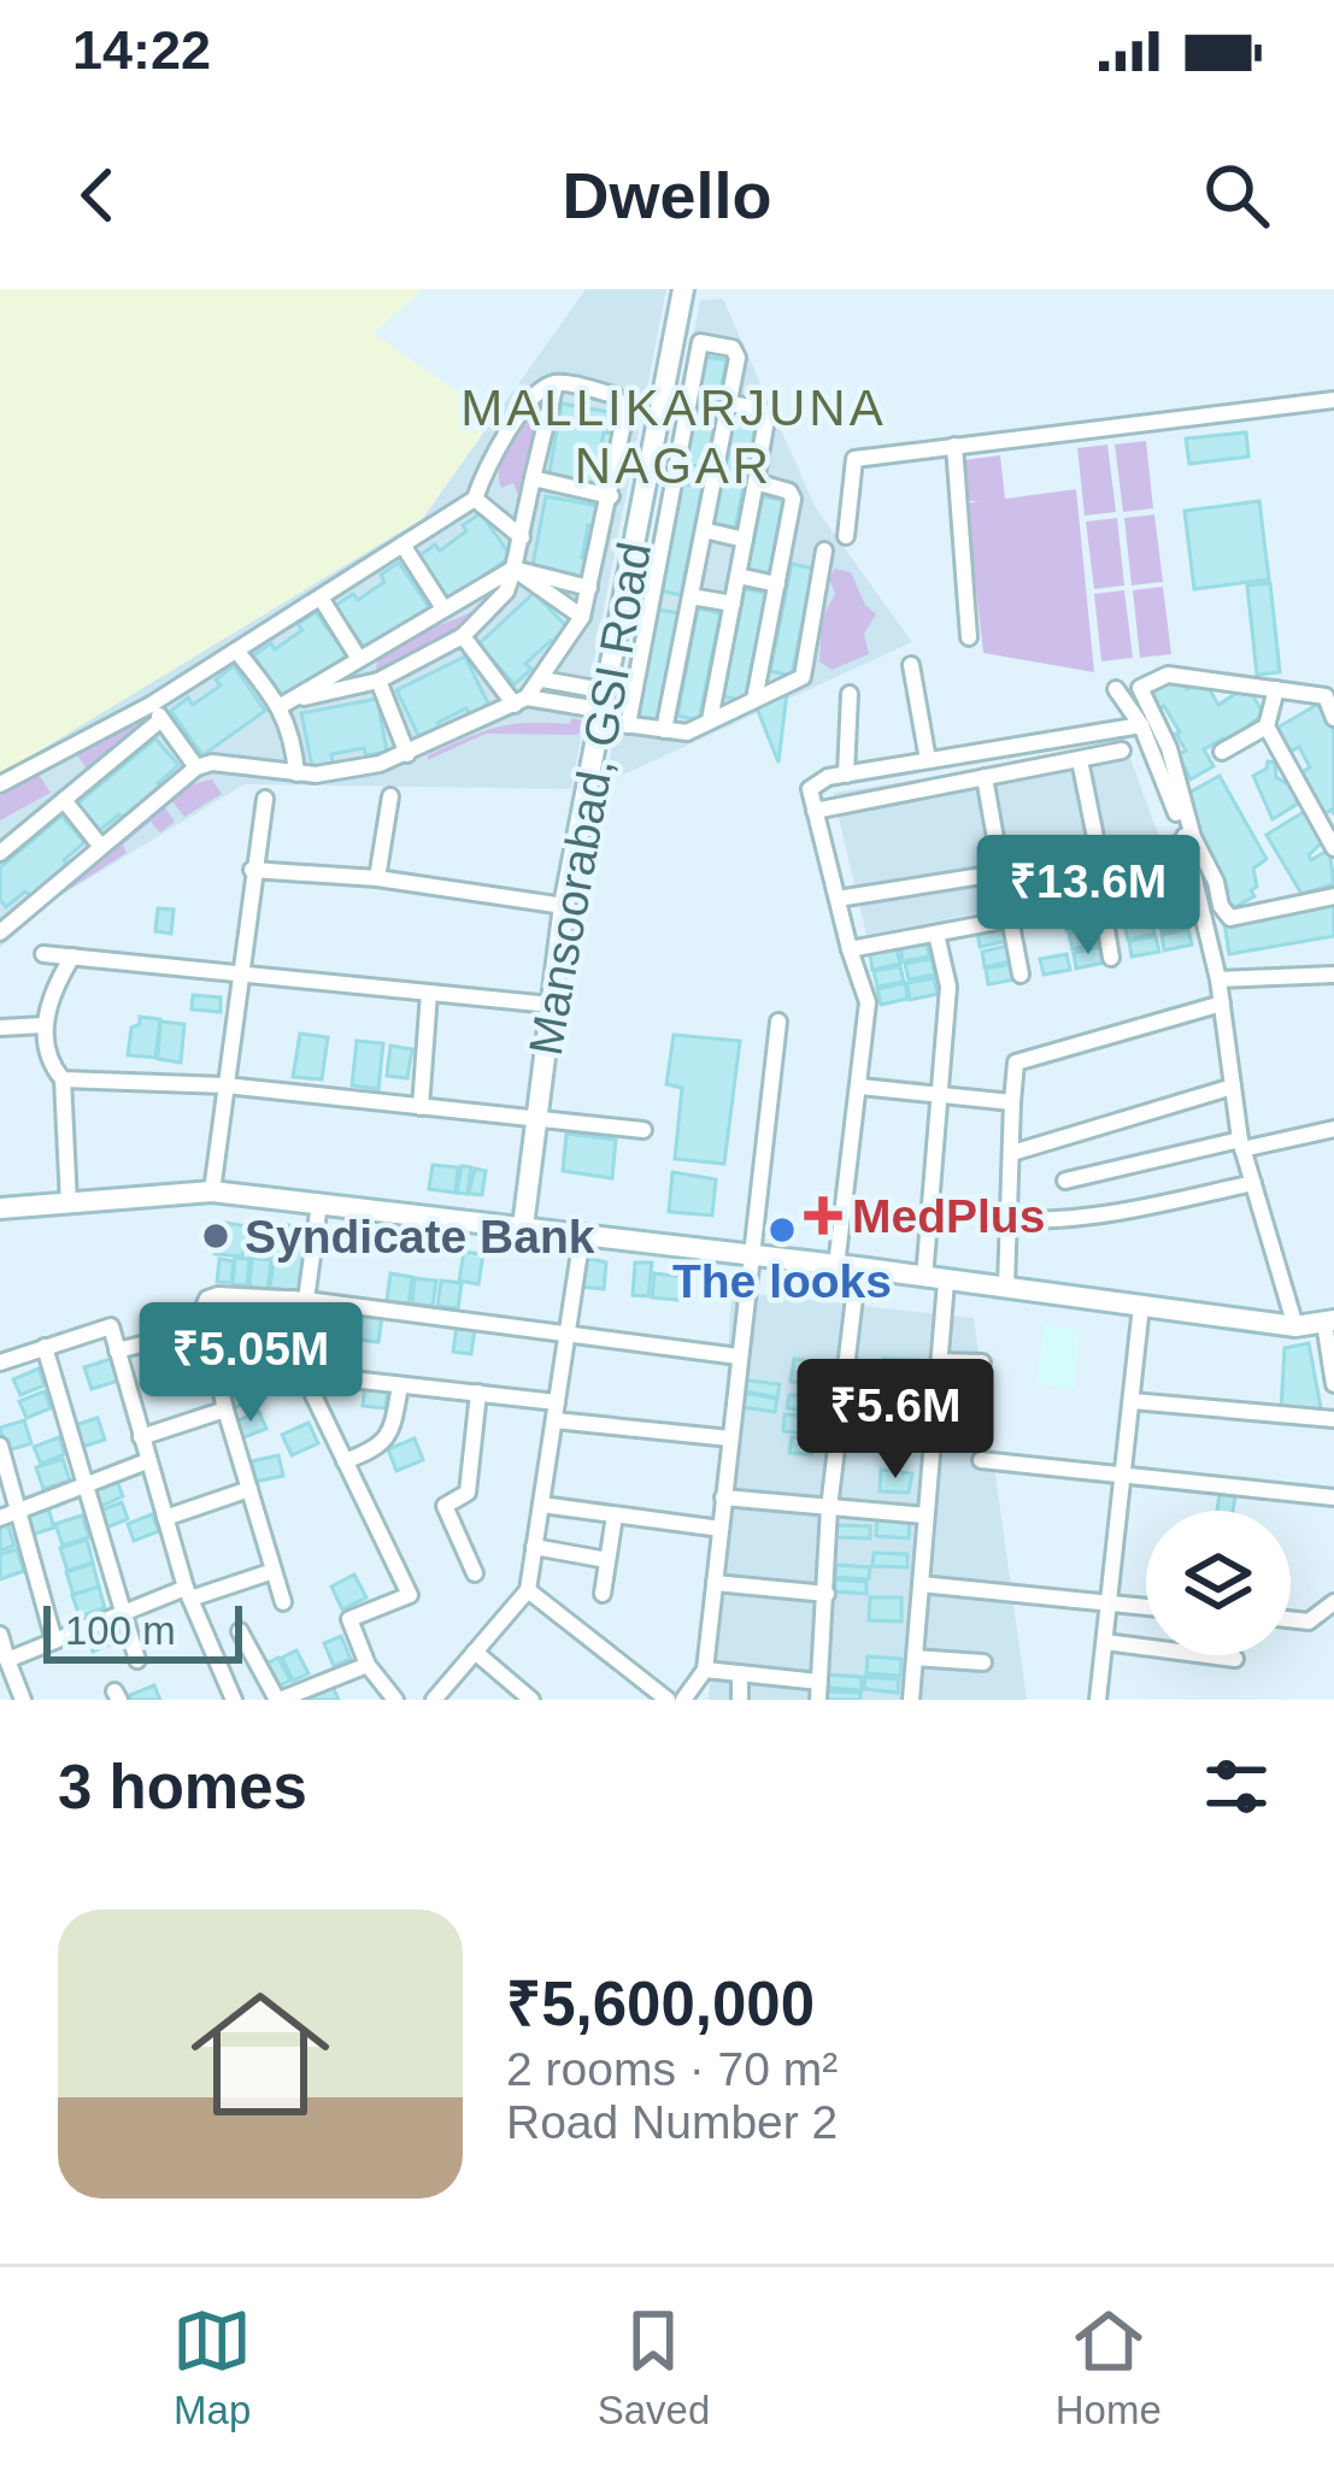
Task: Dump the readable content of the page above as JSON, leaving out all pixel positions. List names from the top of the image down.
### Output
{
  "streets": {
    "street": ["Mansoorabad, GSI Road"]
  },
  "districts": ["MALLIKARJUNA NAGAR"],
  "places": {
    "health": ["MedPlus"],
    "other": ["The looks", "Syndicate Bank"]
  },
  "scale_bar": "100 m",
  "page": {
    "status": "14:22",
    "header": "Dwello",
    "price": ["₹13.6M", "₹5.05M", "₹5.6M"],
    "scale": "100 m",
    "heading": "3 homes",
    "list": [
      {
        "name": "₹5,600,000",
        "note": "2 rooms · 70 m² · Road Number 2"
      }
    ],
    "tabs": ["Map", "Saved", "Home"]
  }
}
